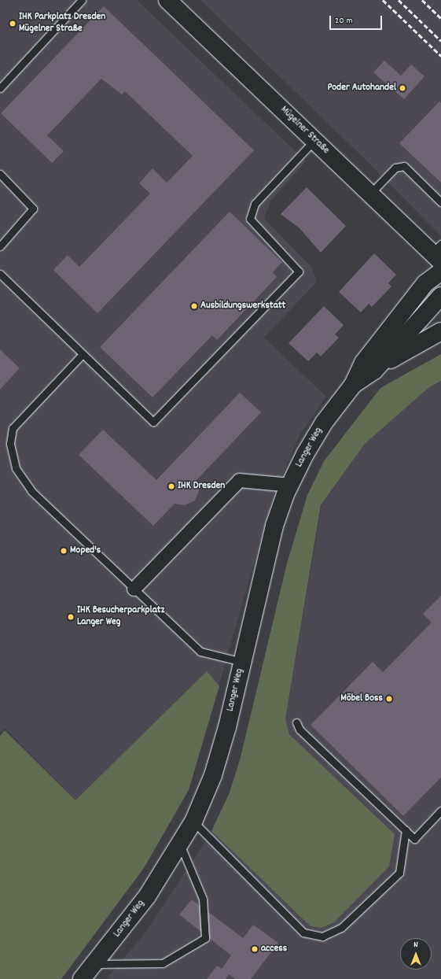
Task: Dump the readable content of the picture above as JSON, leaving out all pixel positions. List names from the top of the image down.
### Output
{
  "streets": {
    "main road": ["Mügelner Straße", "Langer Weg"]
  },
  "places": [
    "IHK Parkplatz Dresden Mügelner Straße",
    "Poder Autohandel",
    "Ausbildungswerkstatt",
    "IHK Dresden",
    "Moped's",
    "IHK Besucherparkplatz Langer Weg",
    "Möbel Boss",
    "access"
  ],
  "scale_bar": "20 m",
  "north": "top"
}
